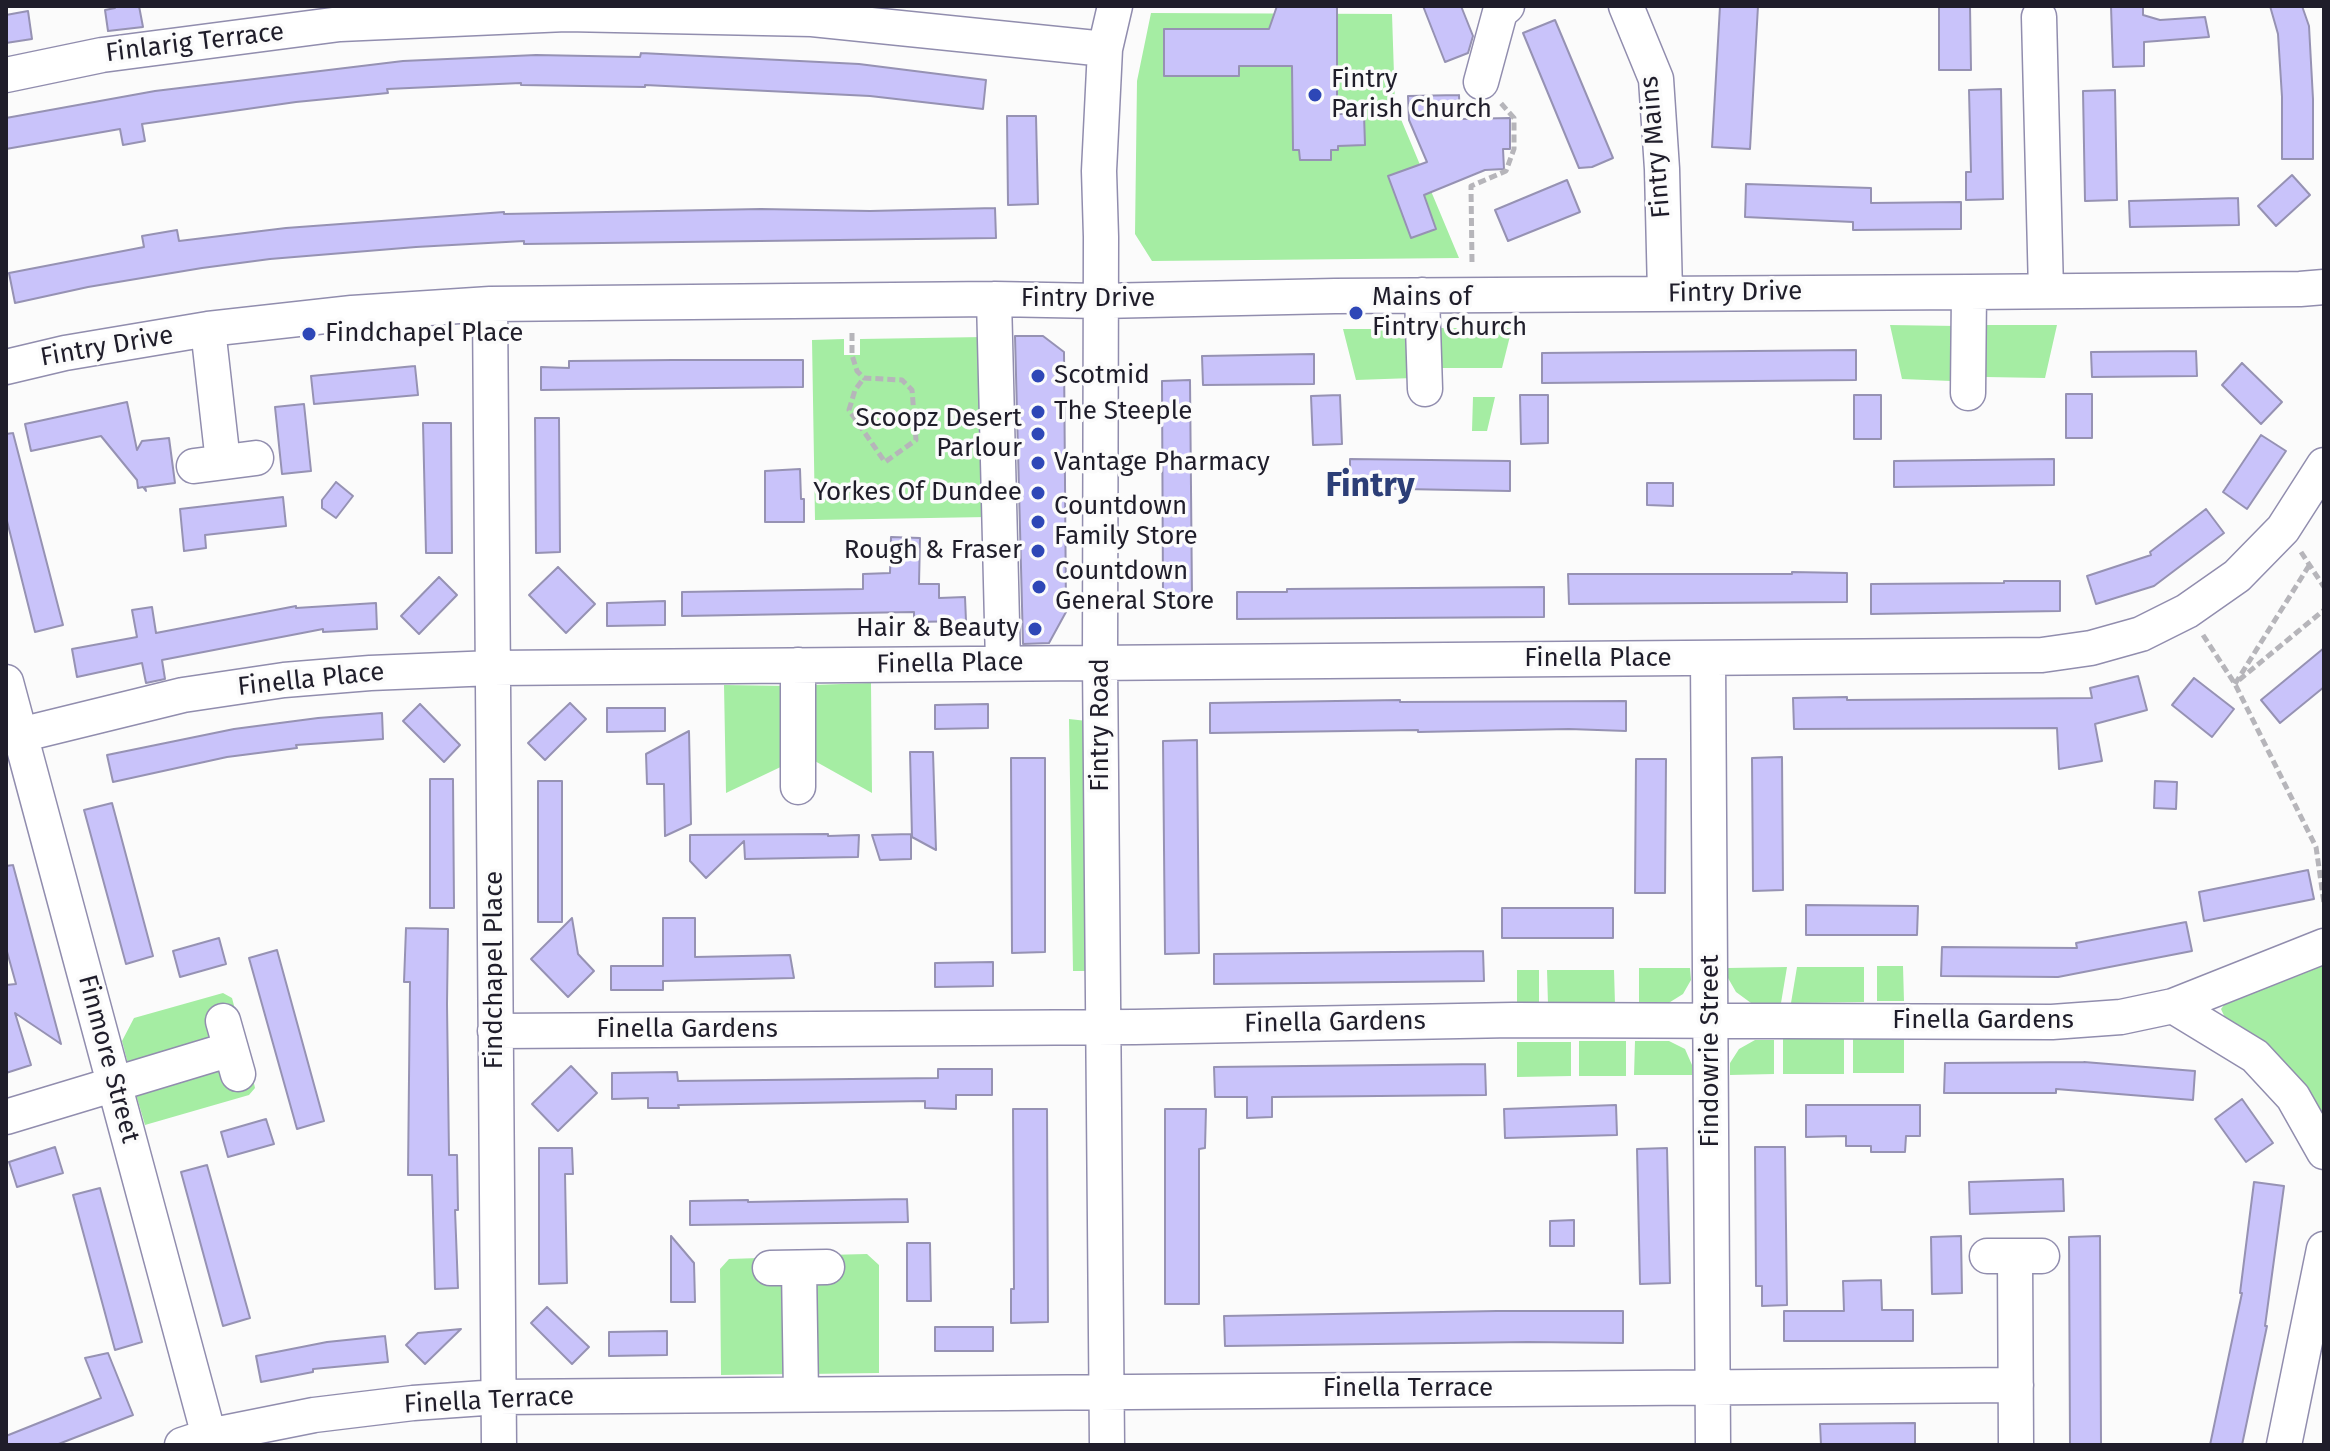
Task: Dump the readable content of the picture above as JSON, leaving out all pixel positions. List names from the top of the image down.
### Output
{
  "streets": {
    "street": [
      "Finlarig Terrace",
      "Fintry Mains",
      "Fintry Drive",
      "Finella Place",
      "Fintry Road",
      "Findchapel Place",
      "Finella Gardens",
      "Findowrie Street",
      "Finmore Street",
      "Finella Terrace"
    ]
  },
  "crossings": [
    ["Finlarig Terrace", "Fintry Road"],
    ["Fintry Mains", "Fintry Drive"],
    ["Fintry Drive", "Fintry Road"],
    ["Fintry Drive", "Findchapel Place"],
    ["Finella Place", "Fintry Road"],
    ["Finella Place", "Findchapel Place"],
    ["Finella Place", "Findowrie Street"],
    ["Finella Place", "Finmore Street"],
    ["Fintry Road", "Finella Gardens"],
    ["Fintry Road", "Finella Terrace"],
    ["Findchapel Place", "Finella Gardens"],
    ["Findchapel Place", "Finella Terrace"],
    ["Finella Gardens", "Findowrie Street"],
    ["Findowrie Street", "Finella Terrace"],
    ["Finmore Street", "Finella Terrace"]
  ],
  "districts": ["Fintry"],
  "places": [
    "Fintry Parish Church",
    "Mains of Fintry Church",
    "Findchapel Place",
    "Scotmid",
    "The Steeple",
    "Scoopz Desert Parlour",
    "Vantage Pharmacy",
    "Yorkes Of Dundee",
    "Countdown Family Store",
    "Rough & Fraser",
    "Countdown General Store",
    "Hair & Beauty"
  ]
}
